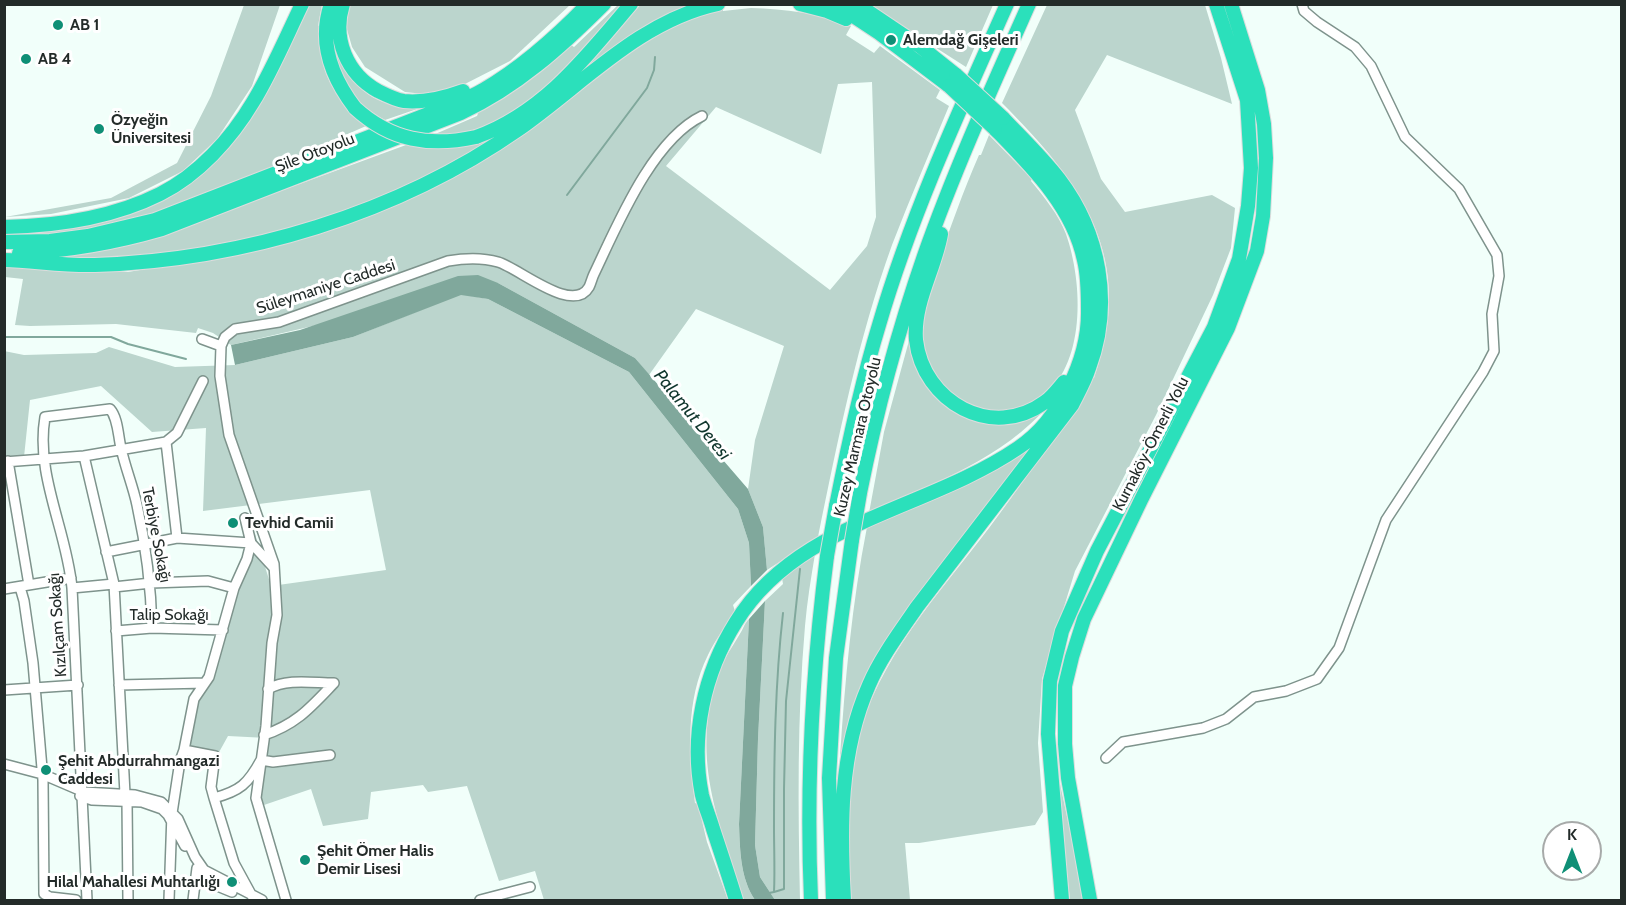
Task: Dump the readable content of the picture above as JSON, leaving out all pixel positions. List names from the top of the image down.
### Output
{
  "streets": {
    "highway": ["Şile Otoyolu", "Kuzey Marmara Otoyolu", "Kurnaköy-Ömerli Yolu"],
    "street": [
      "Süleymaniye Caddesi",
      "Terbiye Sokağı",
      "Talip Sokağı",
      "Kızılçam Sokağı"
    ]
  },
  "crossings": [
    ["Terbiye Sokağı", "Talip Sokağı"],
    ["Terbiye Sokağı", "Kızılçam Sokağı"]
  ],
  "water": ["Palamut Deresi"],
  "places": [
    "AB 1",
    "Alemdağ Gişeleri",
    "AB 4",
    "Özyeğin Üniversitesi",
    "Tevhid Camii",
    "Şehit Abdurrahmangazi Caddesi",
    "Şehit Ömer Halis Demir Lisesi",
    "Hilal Mahallesi Muhtarlığı"
  ],
  "north": "top"
}
